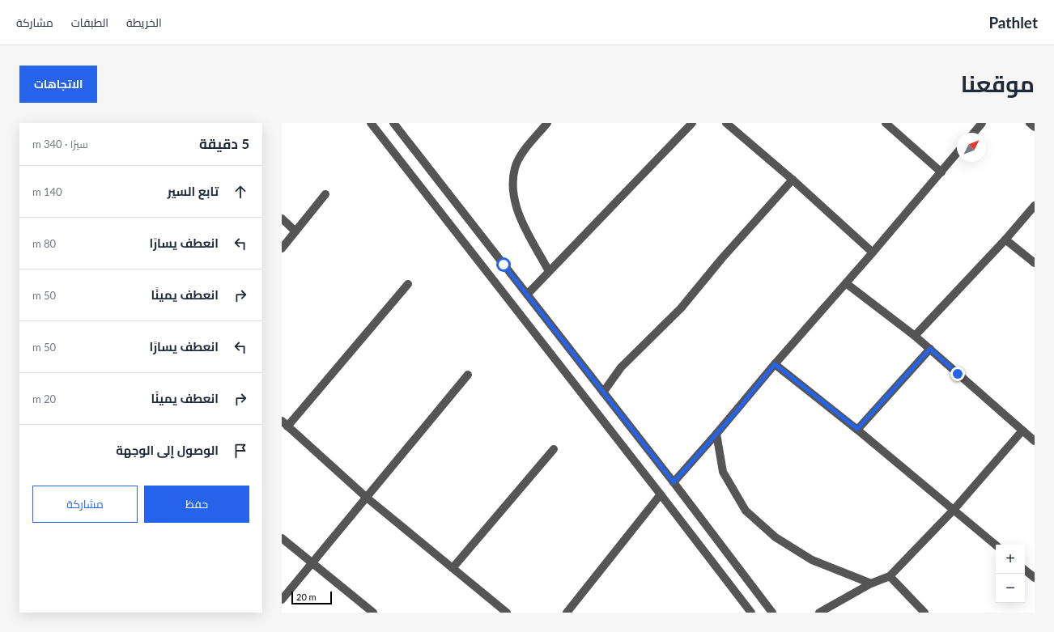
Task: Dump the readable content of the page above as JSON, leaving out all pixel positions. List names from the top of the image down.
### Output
{
  "scale_bar": "20 m",
  "north": "top right",
  "page": {
    "header": "Pathlet",
    "nav": ["الخريطة", "الطبقات", "مشاركة"],
    "title": "موقعنا",
    "buttons": [
      "الاتجاهات",
      ["حفظ", "مشاركة"]
    ],
    "heading": ["5 دقيقة", "سيرًا · 340 m"],
    "list": [
      ["تابع السير", "140 m"],
      ["انعطف يسارًا", "80 m"],
      ["انعطف يمينًا", "50 m"],
      ["انعطف يسارًا", "50 m"],
      ["انعطف يمينًا", "20 m"],
      "الوصول إلى الوجهة"
    ],
    "map_buttons": ["+", "−"],
    "scale": "20 m"
  }
}
